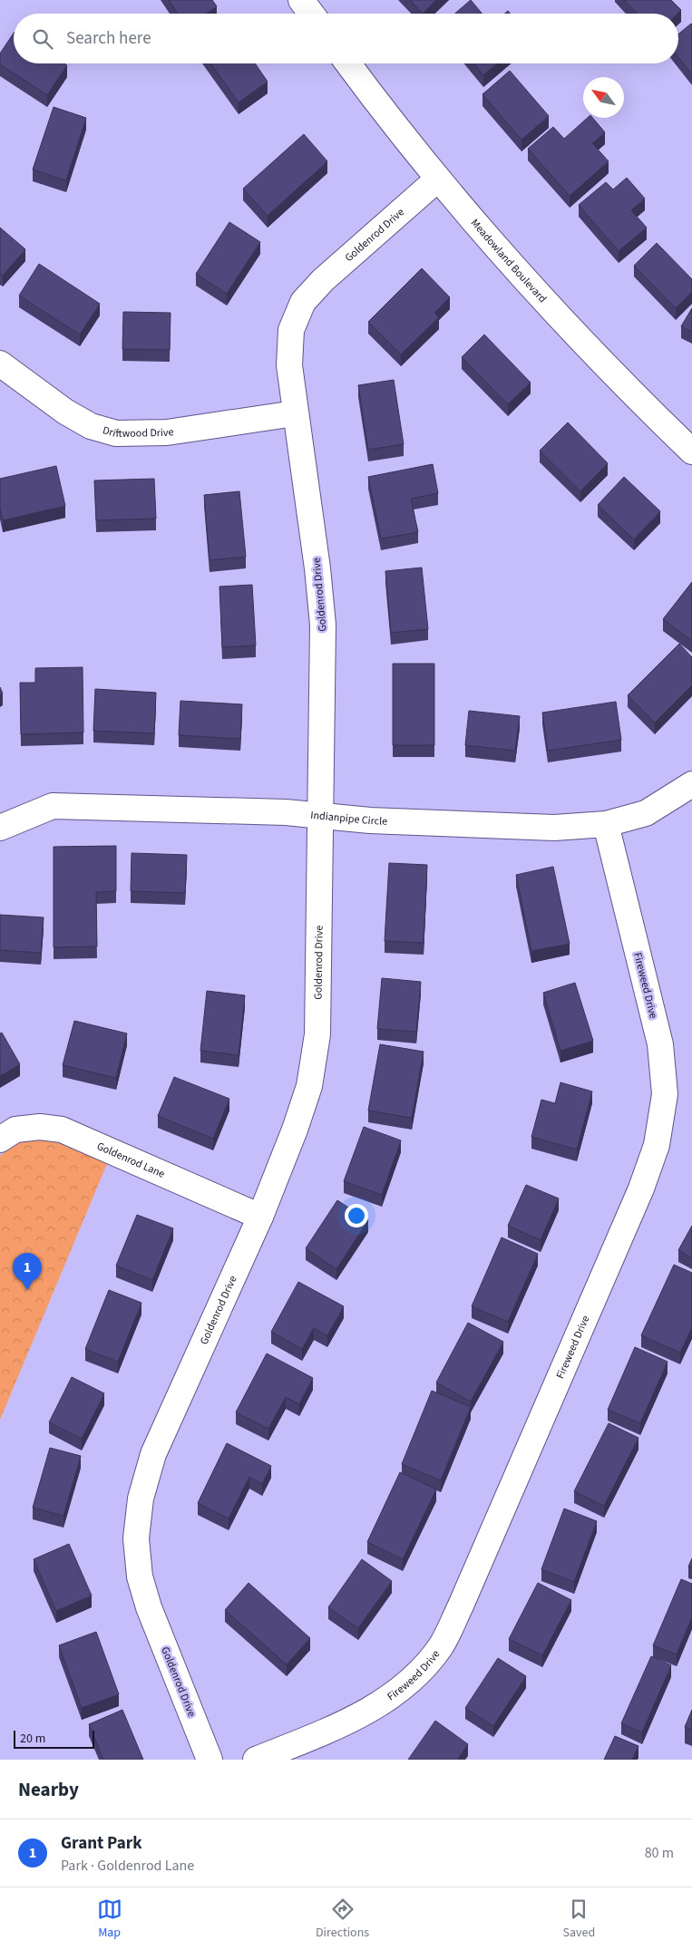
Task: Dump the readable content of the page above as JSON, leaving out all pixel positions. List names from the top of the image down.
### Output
{
  "streets": {
    "street": [
      "Goldenrod Drive",
      "Meadowland Boulevard",
      "Driftwood Drive",
      "Indianpipe Circle",
      "Fireweed Drive",
      "Goldenrod Lane"
    ]
  },
  "crossings": [
    ["Goldenrod Drive", "Meadowland Boulevard"],
    ["Goldenrod Drive", "Driftwood Drive"],
    ["Goldenrod Drive", "Indianpipe Circle"],
    ["Goldenrod Drive", "Goldenrod Lane"],
    ["Indianpipe Circle", "Fireweed Drive"]
  ],
  "scale_bar": "20 m",
  "north": "top left",
  "page": {
    "search": "Search here",
    "pins": "1",
    "scale": "20 m",
    "heading": "Nearby",
    "list": [
      {
        "mark": "1",
        "name": "Grant Park",
        "note": "Park · Goldenrod Lane",
        "value": "80 m"
      }
    ],
    "nav": ["Map", "Directions", "Saved"]
  }
}
